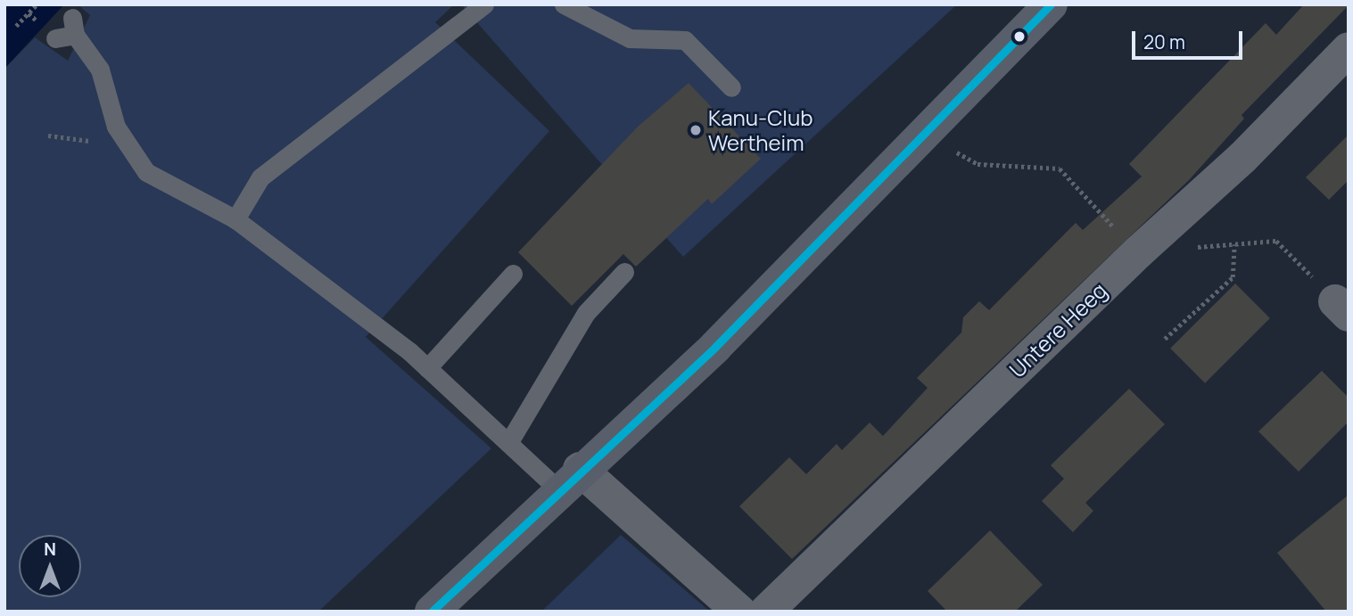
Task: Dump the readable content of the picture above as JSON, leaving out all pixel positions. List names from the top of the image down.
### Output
{
  "streets": {
    "street": ["Untere Heeg"]
  },
  "places": ["Kanu-Club Wertheim"],
  "scale_bar": "20 m",
  "north": "top"
}
